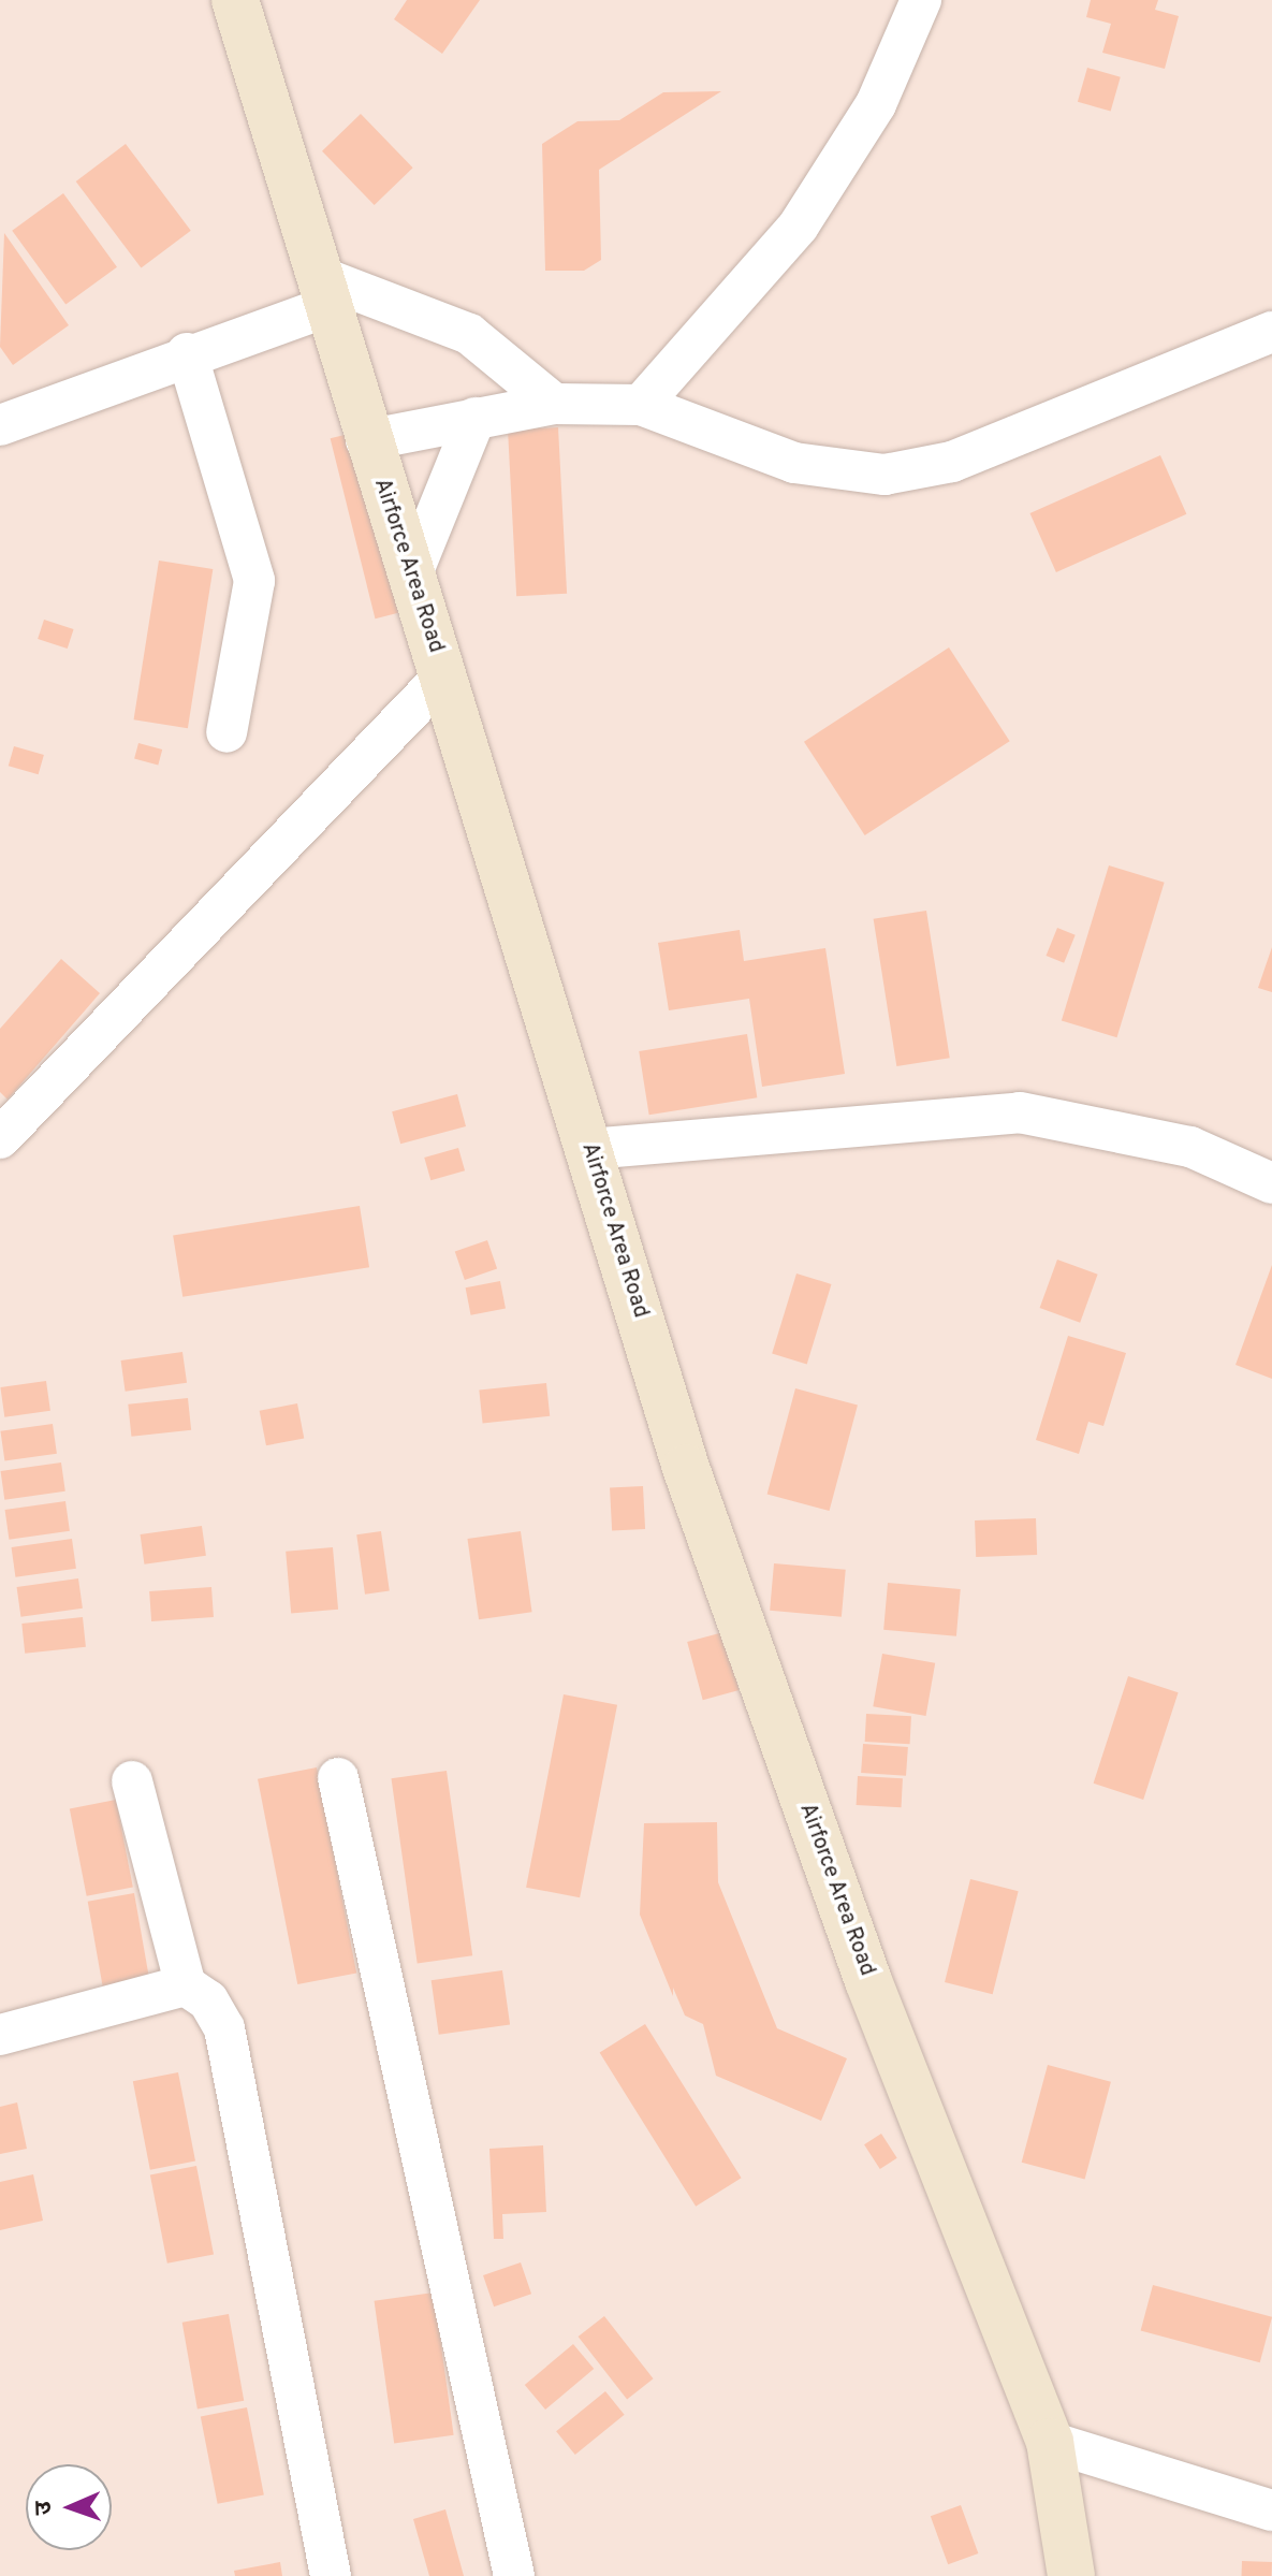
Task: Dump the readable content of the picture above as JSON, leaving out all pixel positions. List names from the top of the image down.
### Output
{
  "streets": {
    "street": ["Airforce Area Road"]
  },
  "north": "left"
}
